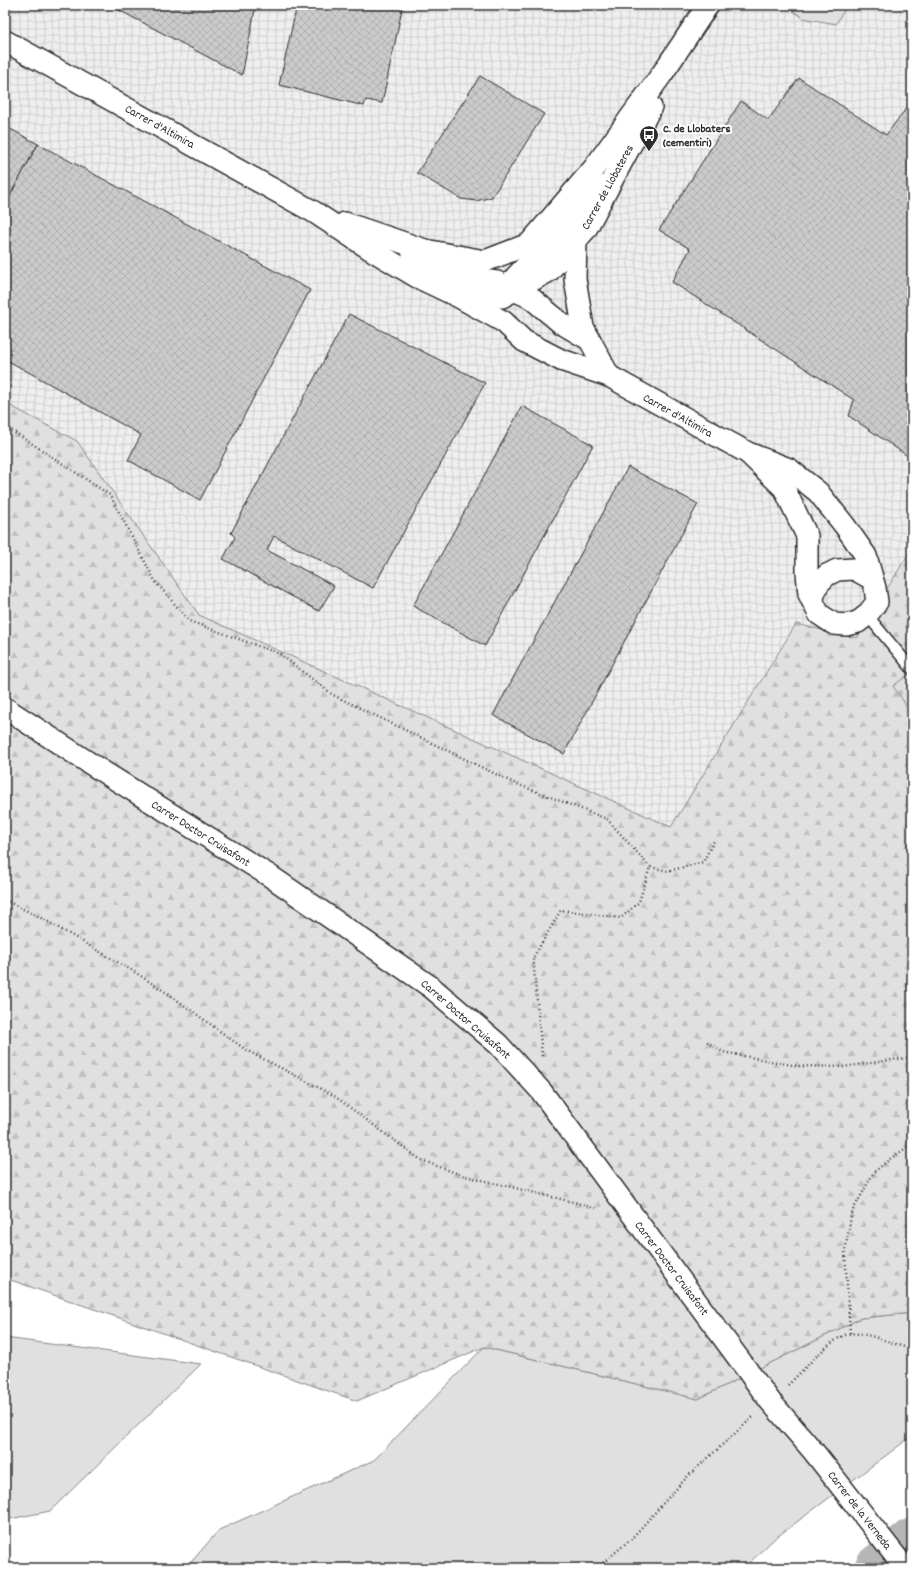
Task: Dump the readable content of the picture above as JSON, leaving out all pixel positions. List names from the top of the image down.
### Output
{
  "streets": {
    "street": [
      "Carrer d'Altimira",
      "Carrer de Llobateres",
      "Carrer Doctor Cruisafont",
      "Carrer de la Verneda"
    ]
  },
  "crossings": [
    ["Carrer d'Altimira", "Carrer de Llobateres"],
    ["Carrer Doctor Cruisafont", "Carrer de la Verneda"]
  ],
  "places": {
    "bus stop": ["C. de Llobaters (cementiri)"]
  }
}
